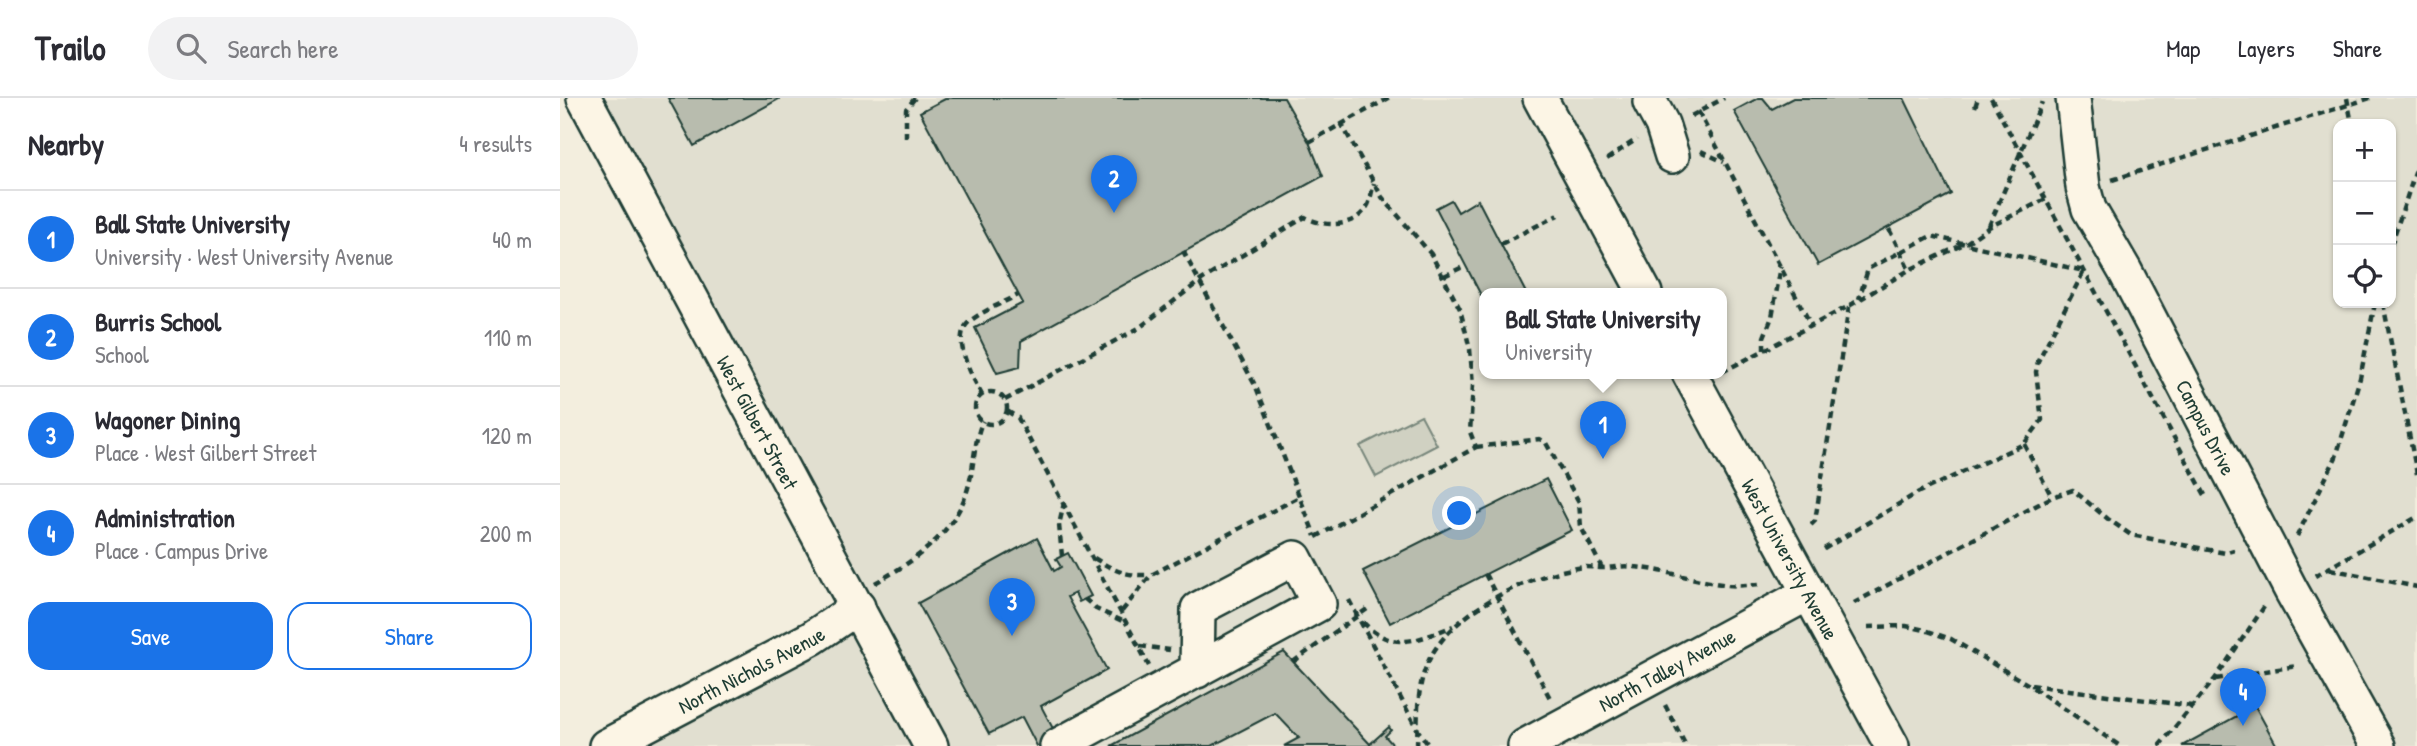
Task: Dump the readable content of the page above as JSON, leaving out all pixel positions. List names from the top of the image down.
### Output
{
  "streets": {
    "street": [
      "West Gilbert Street",
      "Campus Drive",
      "West University Avenue",
      "North Nichols Avenue",
      "North Talley Avenue"
    ]
  },
  "crossings": [
    ["West Gilbert Street", "North Nichols Avenue"],
    ["West University Avenue", "North Talley Avenue"]
  ],
  "page": {
    "header": "Trailo",
    "search": "Search here",
    "nav": ["Map", "Layers", "Share"],
    "heading": ["Nearby", "4 results"],
    "map_buttons": ["+", "−"],
    "pins": [
      "2",
      "1",
      "3",
      "4"
    ],
    "list": [
      {
        "mark": "1",
        "name": "Ball State University",
        "note": "University · West University Avenue",
        "value": "40 m"
      },
      {
        "mark": "2",
        "name": "Burris School",
        "note": "School",
        "value": "110 m"
      },
      {
        "mark": "3",
        "name": "Wagoner Dining",
        "note": "Place · West Gilbert Street",
        "value": "120 m"
      },
      {
        "mark": "4",
        "name": "Administration",
        "note": "Place · Campus Drive",
        "value": "200 m"
      }
    ],
    "popup": ["Ball State University", "University"],
    "buttons": ["Save", "Share"]
  }
}
